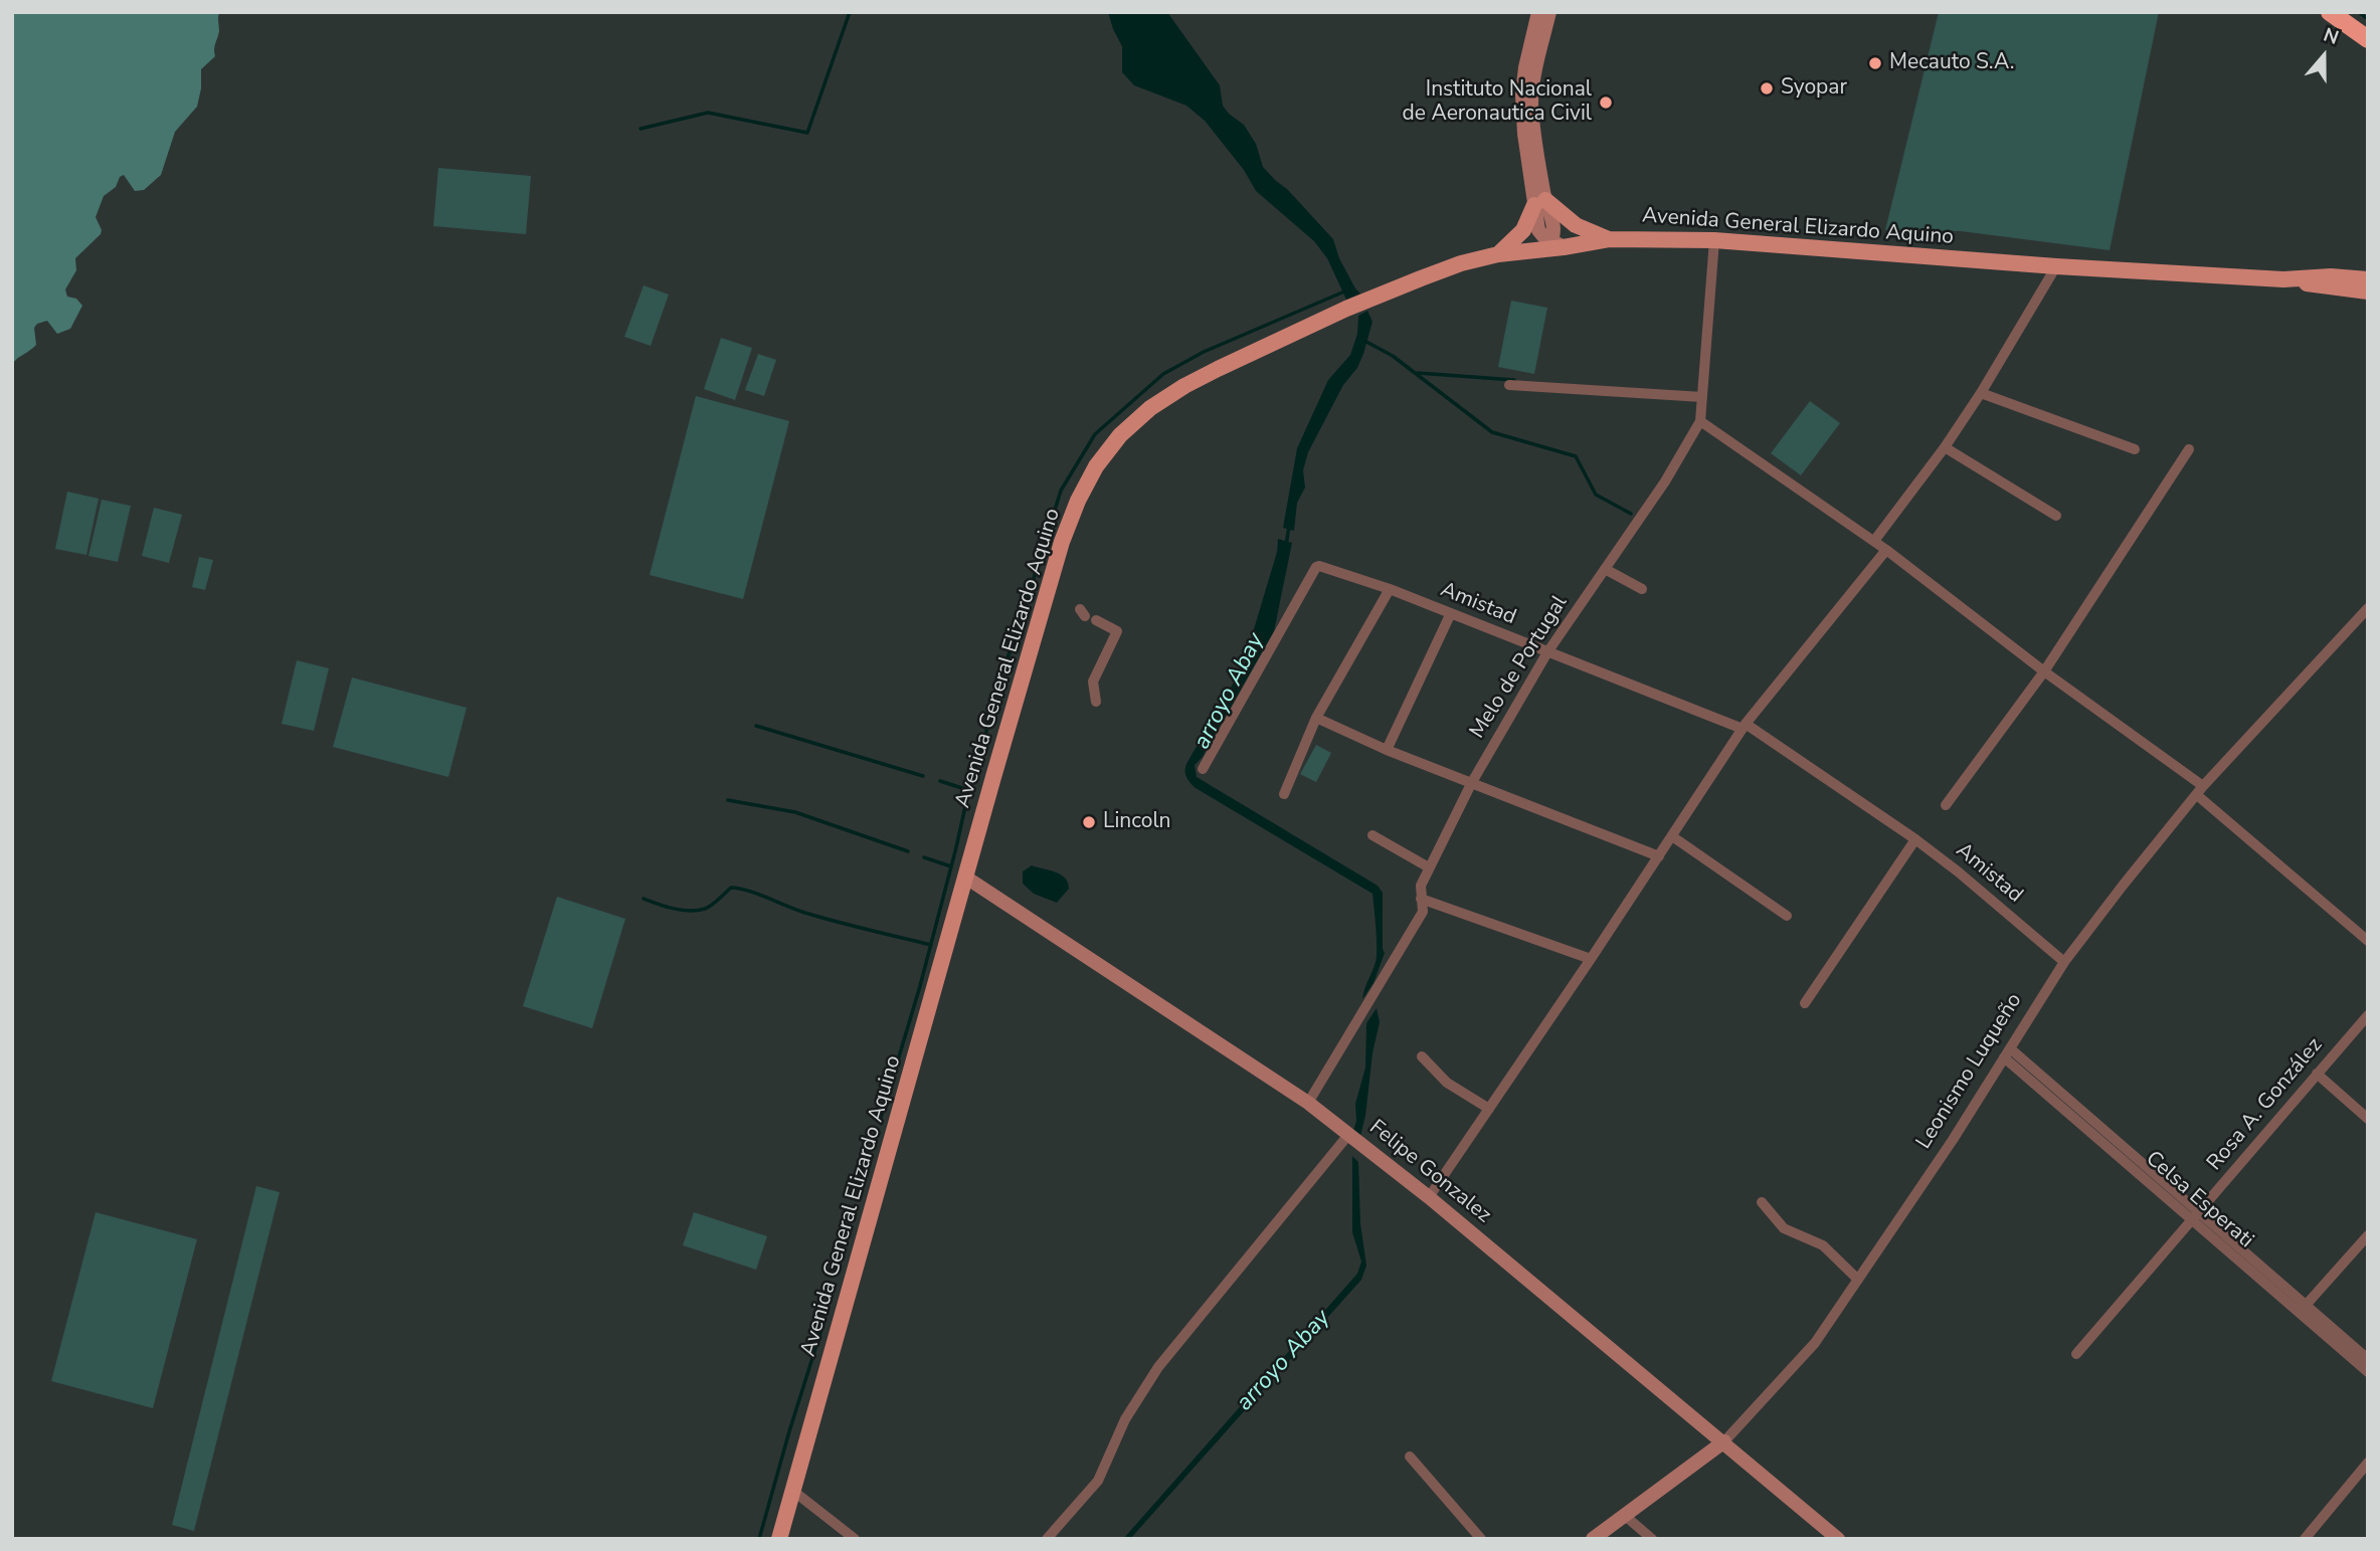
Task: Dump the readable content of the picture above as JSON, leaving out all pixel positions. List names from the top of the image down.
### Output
{
  "streets": {
    "main road": ["Avenida General Elizardo Aquino"],
    "street": [
      "Amistad",
      "Melo de Portugal",
      "Leonismo Luqueño",
      "Rosa A. González",
      "Felipe Gonzalez",
      "Celsa Esperati"
    ]
  },
  "crossings": [
    ["Avenida General Elizardo Aquino", "Melo de Portugal"],
    ["Avenida General Elizardo Aquino", "Felipe Gonzalez"],
    ["Amistad", "Melo de Portugal"],
    ["Amistad", "Leonismo Luqueño"],
    ["Melo de Portugal", "Felipe Gonzalez"],
    ["Leonismo Luqueño", "Felipe Gonzalez"],
    ["Leonismo Luqueño", "Celsa Esperati"],
    ["Rosa A. González", "Celsa Esperati"]
  ],
  "water": ["arroyo Abay"],
  "places": [
    "Mecauto S.A.",
    "Syopar",
    "Instituto Nacional de Aeronautica Civil",
    "Lincoln"
  ],
  "north": "top"
}
